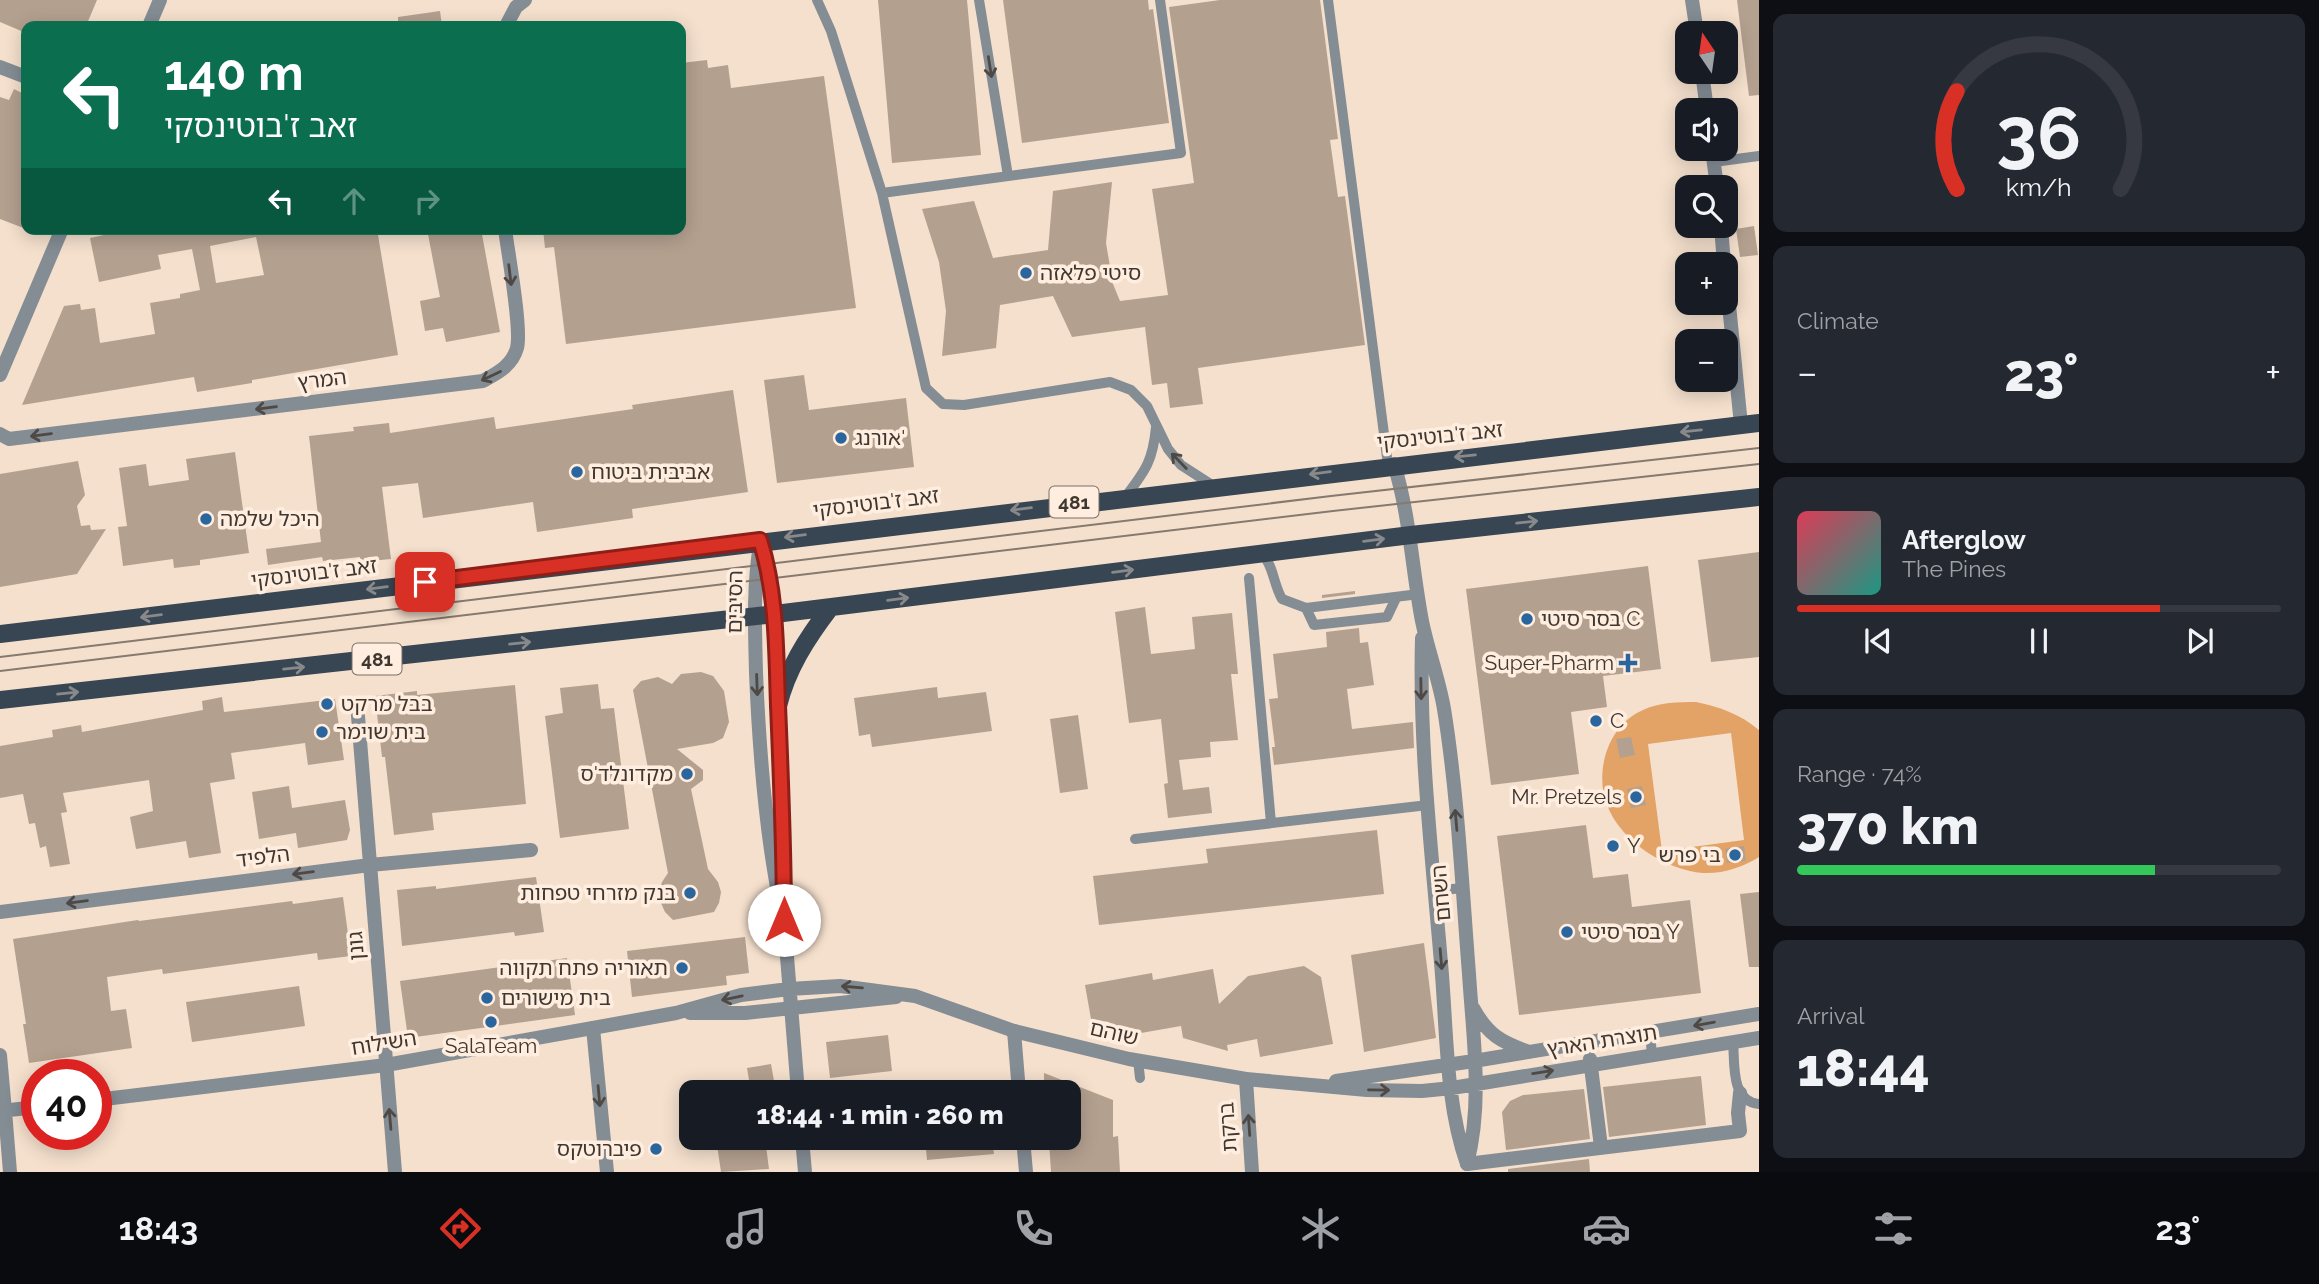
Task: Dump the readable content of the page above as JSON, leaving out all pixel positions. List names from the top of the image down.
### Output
{
  "streets": {
    "main road": ["זאב ז'בוטינסקי", "481"],
    "street": [
      "המרץ",
      "הסיבים",
      "הלפיד",
      "השחם",
      "גונן",
      "שוהם",
      "תוצרת הארץ",
      "השילוח",
      "ברקת"
    ]
  },
  "crossings": [
    ["זאב ז'בוטינסקי", "הסיבים"],
    ["זאב ז'בוטינסקי", "השחם"],
    ["481", "הסיבים"],
    ["481", "השחם"],
    ["הסיבים", "שוהם"],
    ["הסיבים", "השילוח"],
    ["הלפיד", "גונן"],
    ["השחם", "שוהם"],
    ["השחם", "תוצרת הארץ"],
    ["גונן", "השילוח"],
    ["שוהם", "תוצרת הארץ"],
    ["שוהם", "השילוח"],
    ["שוהם", "ברקת"]
  ],
  "one_way": ["המרץ", "הלפיד", "ברקת"],
  "places": {
    "other": [
      "סיטי פלאזה",
      "אורנג'",
      "אביבית ביטוח",
      "היכל שלמה",
      "בסר סיטי C",
      "בבל מרקט",
      "C",
      "בית שוימר",
      "מקדונלד'ס",
      "Mr. Pretzels",
      "Y",
      "בי פרש",
      "בנק מזרחי טפחות",
      "בסר סיטי Y",
      "תאוריה פתח תקווה",
      "בית מישורים",
      "SalaTeam",
      "פיברוטקס"
    ],
    "health": ["Super-Pharm"]
  },
  "north": "top",
  "page": {
    "map_buttons": ["+", "−"],
    "turn": ["140 m", "זאב ז'בוטינסקי"],
    "tile": [
      "Climate",
      ["Range · 74%", "370 km"],
      ["Arrival", "18:44"]
    ],
    "heat": ["−", "23°", "+"],
    "song": ["Afterglow", "The Pines"],
    "limit": "40",
    "trip": "18:44 · 1 min · 260 m",
    "tabs": ["18:43", "23°"],
    "gauge": ["36", "km/h"]
  }
}
